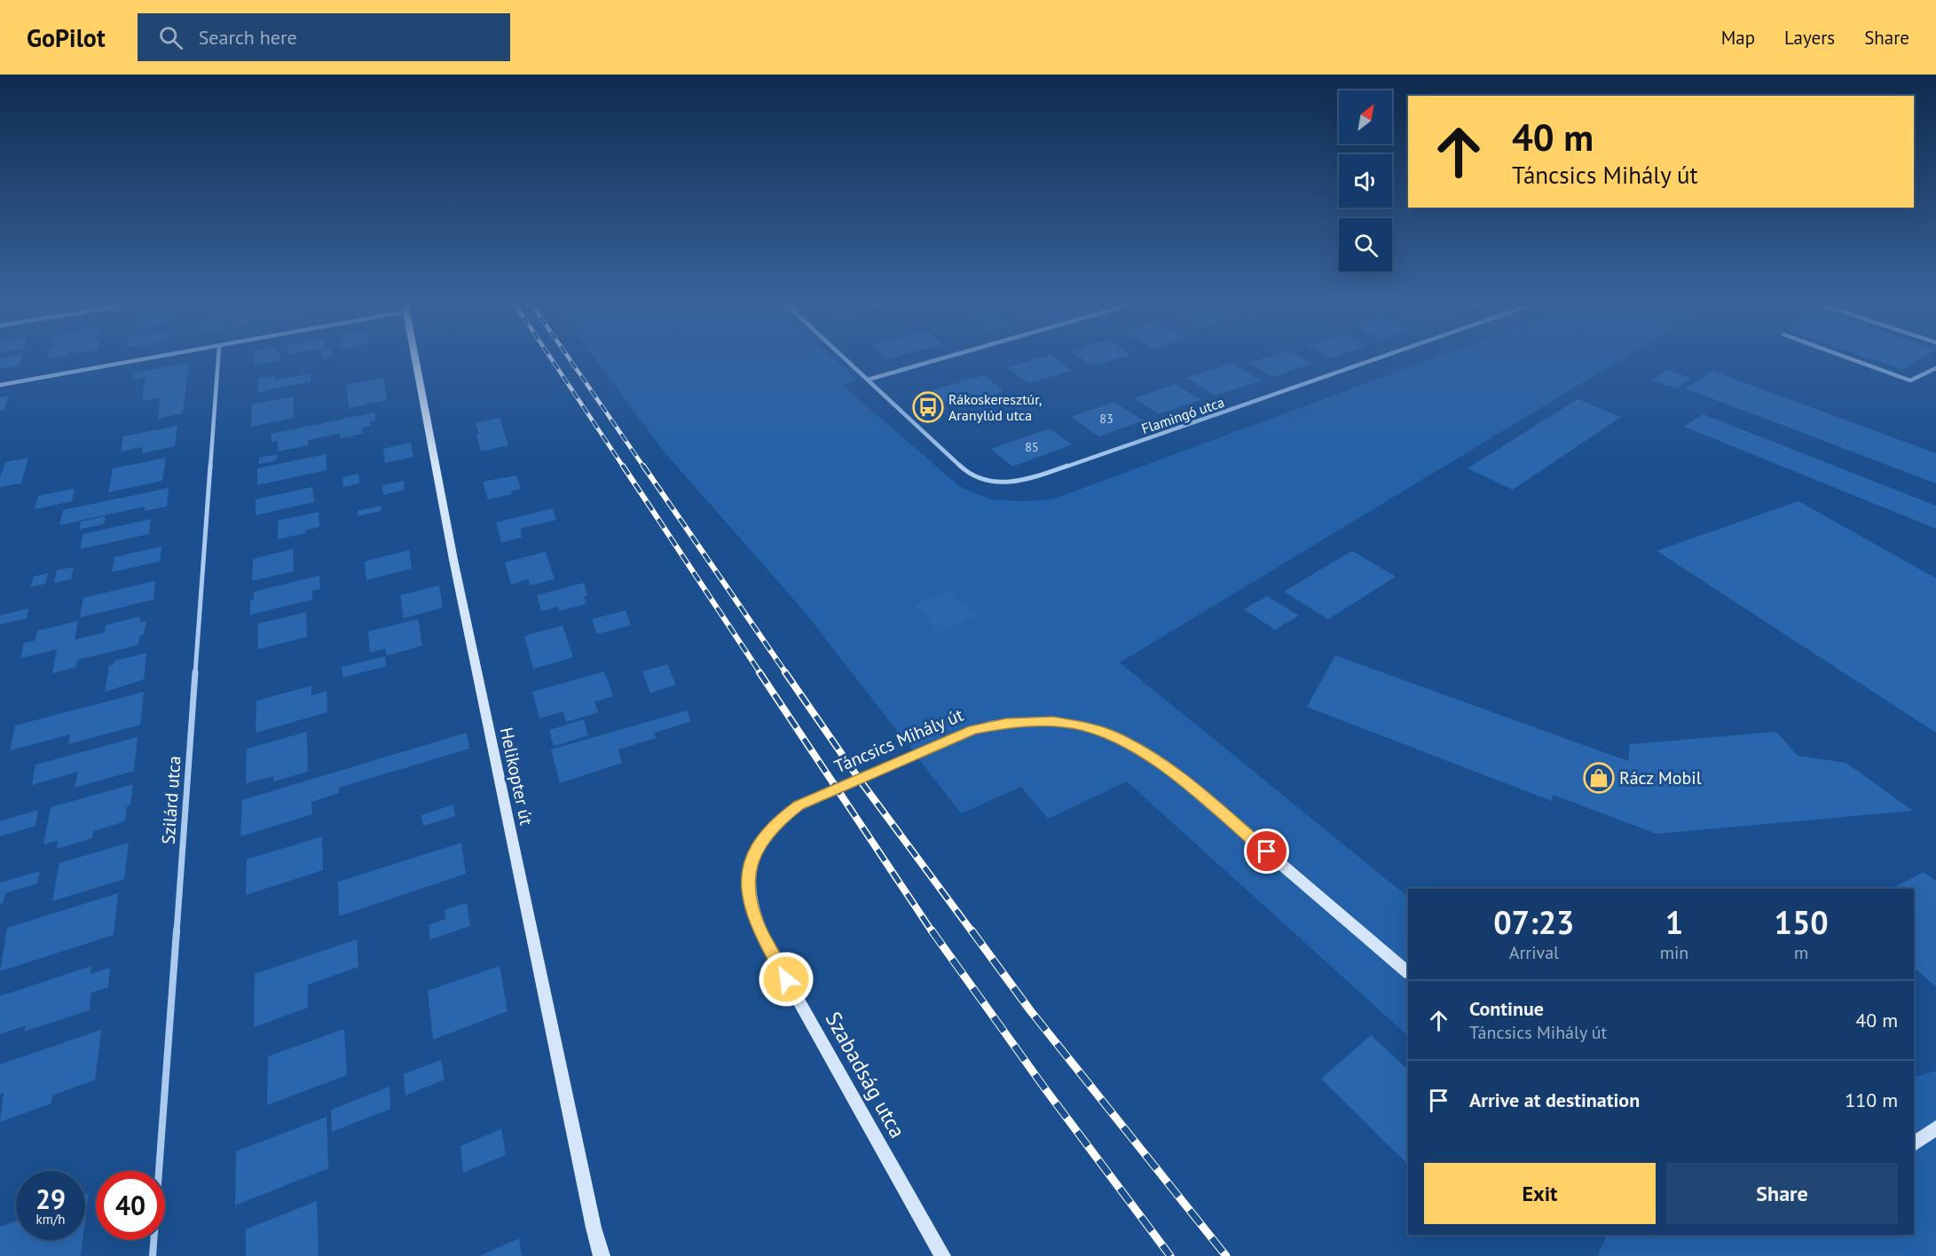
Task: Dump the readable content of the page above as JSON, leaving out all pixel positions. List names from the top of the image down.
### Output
{
  "streets": {
    "street": [
      "Flamingó utca",
      "Táncsics Mihály út",
      "Helikopter út",
      "Szilárd utca",
      "Szabadság utca"
    ]
  },
  "crossings": [
    ["Táncsics Mihály út", "Szabadság utca"]
  ],
  "places": {
    "bus stop": ["Rákoskeresztúr, Aranylúd utca"],
    "shop": ["Rácz Mobil"]
  },
  "house_numbers": ["83", "85"],
  "north": "top right",
  "page": {
    "header": "GoPilot",
    "search": "Search here",
    "nav": ["Map", "Layers", "Share"],
    "turn": ["40 m", "Táncsics Mihály út"],
    "eta": [
      "07:23",
      "Arrival",
      "1",
      "min",
      "150",
      "m"
    ],
    "list": [
      {
        "name": "Continue",
        "note": "Táncsics Mihály út",
        "value": "40 m"
      },
      {
        "name": "Arrive at destination",
        "value": "110 m"
      }
    ],
    "buttons": ["Exit", "Share"],
    "speed": "29 km/h",
    "limit": "40"
  }
}
